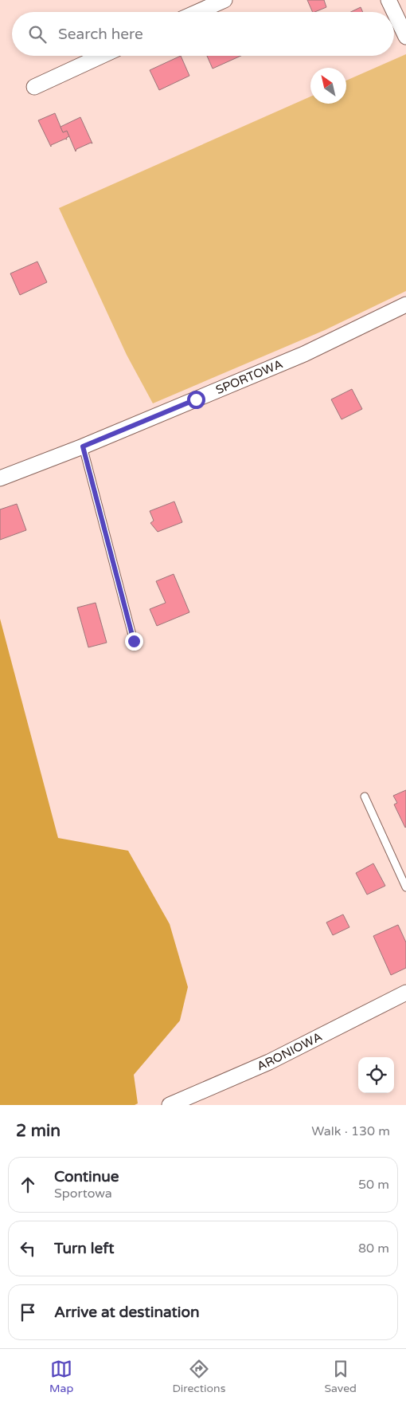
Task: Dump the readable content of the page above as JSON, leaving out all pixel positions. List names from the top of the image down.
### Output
{
  "streets": {
    "street": ["SPORTOWA", "ARONIOWA"]
  },
  "north": "top left",
  "page": {
    "search": "Search here",
    "heading": ["2 min", "Walk · 130 m"],
    "list": [
      ["Continue", "Sportowa", "50 m"],
      ["Turn left", "80 m"],
      "Arrive at destination"
    ],
    "nav": ["Map", "Directions", "Saved"]
  }
}
